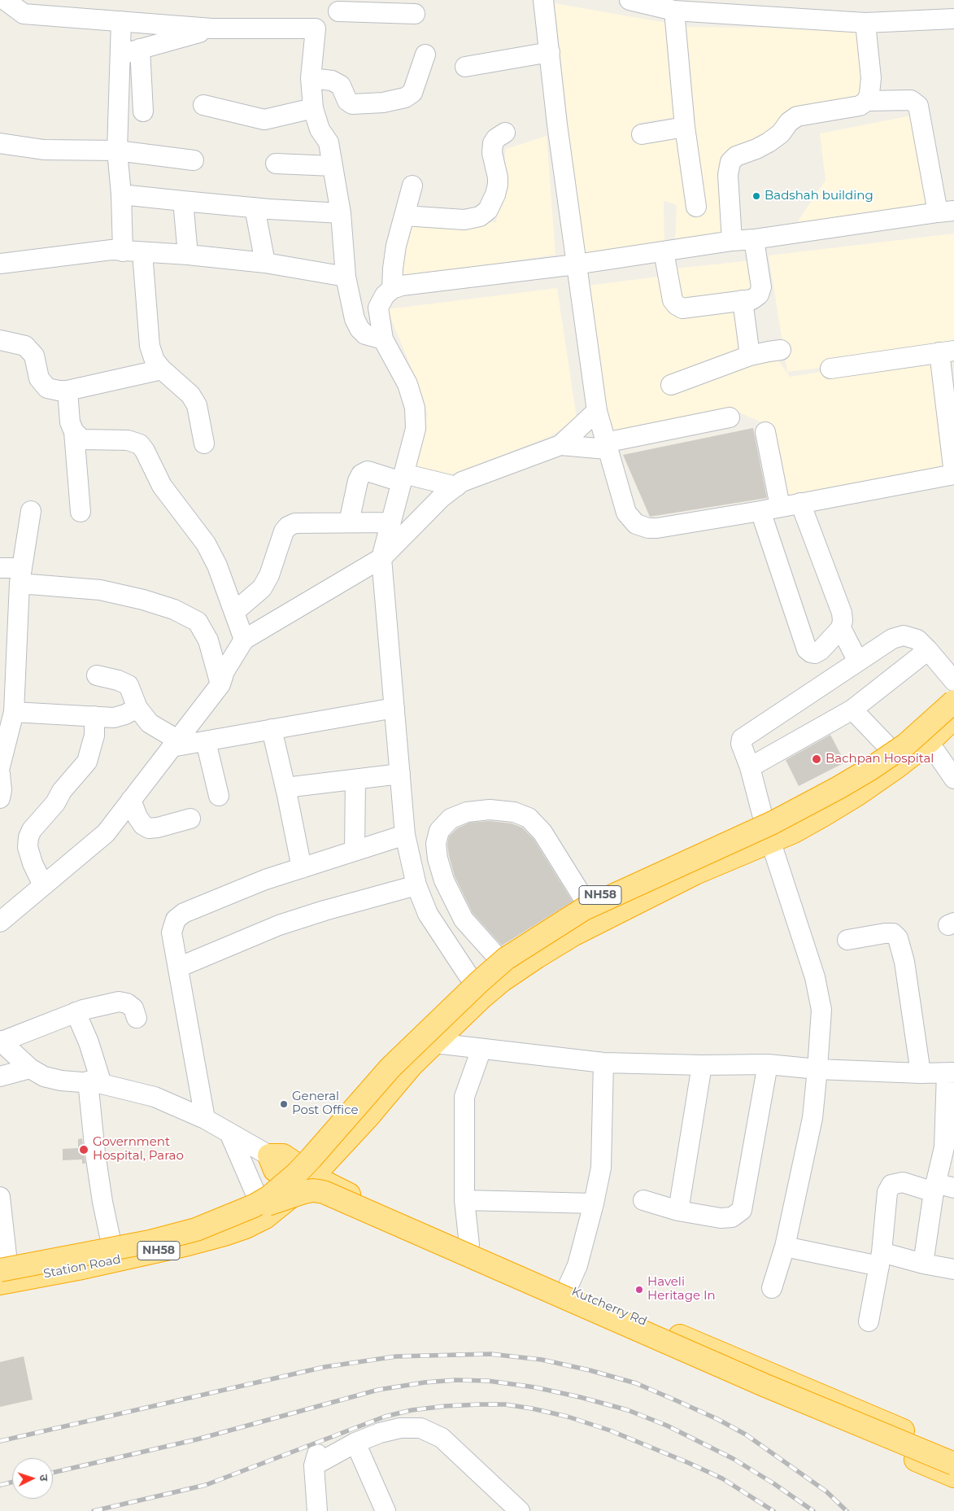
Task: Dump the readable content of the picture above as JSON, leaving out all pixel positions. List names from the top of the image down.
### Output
{
  "streets": {
    "highway": ["NH58", "Station Road", "Kutcherry Rd"]
  },
  "crossings": [
    ["NH58", "Station Road"],
    ["NH58", "Kutcherry Rd"],
    ["Station Road", "Kutcherry Rd"]
  ],
  "places": [
    "Badshah building",
    "Bachpan Hospital",
    "General Post Office",
    "Government Hospital, Parao",
    "Haveli Heritage In"
  ],
  "north": "right"
}
